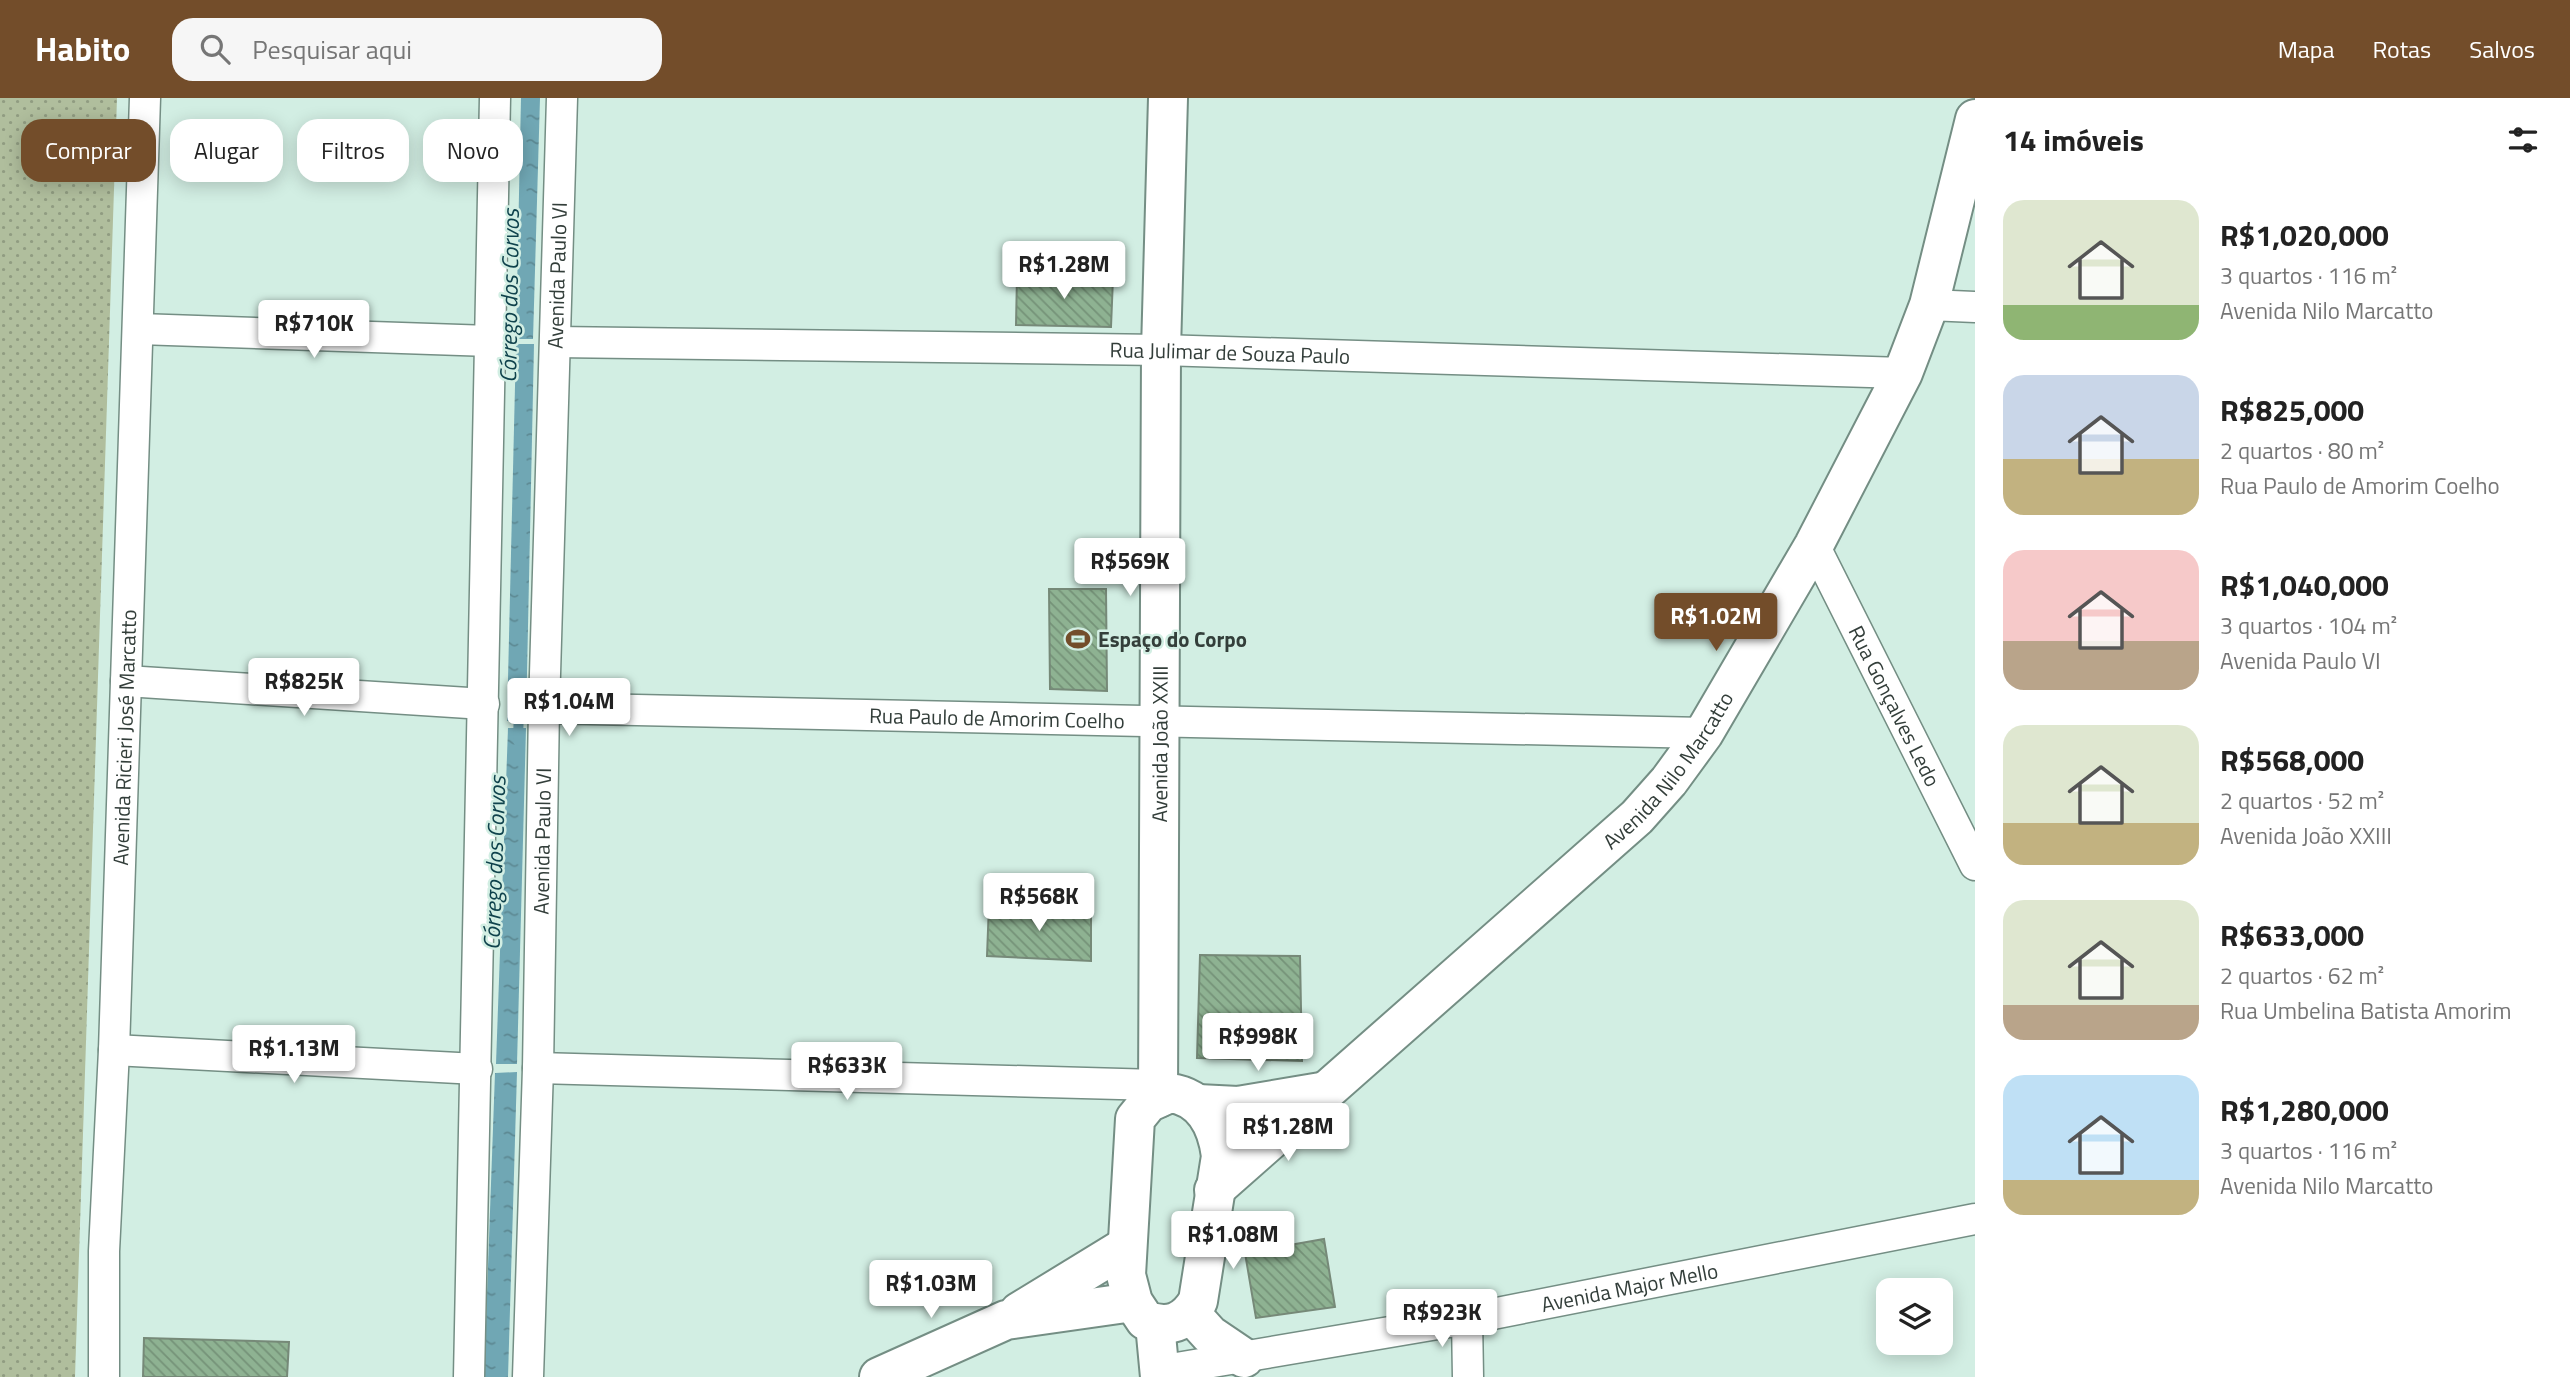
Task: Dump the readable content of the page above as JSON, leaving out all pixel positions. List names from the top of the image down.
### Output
{
  "streets": {
    "street": [
      "Avenida Paulo VI",
      "Rua Julimar de Souza Paulo",
      "Rua Gonçalves Ledo",
      "Rua Paulo de Amorim Coelho",
      "Avenida Ricieri José Marcatto",
      "Avenida João XXIII",
      "Avenida Nilo Marcatto",
      "Avenida Major Mello"
    ]
  },
  "crossings": [
    ["Avenida Paulo VI", "Rua Julimar de Souza Paulo"],
    ["Avenida Paulo VI", "Rua Paulo de Amorim Coelho"],
    ["Rua Julimar de Souza Paulo", "Avenida João XXIII"],
    ["Rua Julimar de Souza Paulo", "Avenida Nilo Marcatto"],
    ["Rua Gonçalves Ledo", "Avenida Nilo Marcatto"],
    ["Rua Paulo de Amorim Coelho", "Avenida João XXIII"],
    ["Rua Paulo de Amorim Coelho", "Avenida Nilo Marcatto"]
  ],
  "water": ["Córrego dos Corvos"],
  "places": {
    "sports": ["Espaço do Corpo"]
  },
  "page": {
    "header": "Habito",
    "search": "Pesquisar aqui",
    "nav": ["Mapa", "Rotas", "Salvos"],
    "heading": "14 imóveis",
    "chip": [
      "Comprar",
      "Alugar",
      "Filtros",
      "Novo"
    ],
    "list": [
      {
        "name": "R$1,020,000",
        "note": "3 quartos · 116 m² · Avenida Nilo Marcatto"
      },
      {
        "name": "R$825,000",
        "note": "2 quartos · 80 m² · Rua Paulo de Amorim Coelho"
      },
      {
        "name": "R$1,040,000",
        "note": "3 quartos · 104 m² · Avenida Paulo VI"
      },
      {
        "name": "R$568,000",
        "note": "2 quartos · 52 m² · Avenida João XXIII"
      },
      {
        "name": "R$633,000",
        "note": "2 quartos · 62 m² · Rua Umbelina Batista Amorim"
      },
      {
        "name": "R$1,280,000",
        "note": "3 quartos · 116 m² · Avenida Nilo Marcatto"
      }
    ],
    "price": [
      "R$1.28M",
      "R$710K",
      "R$569K",
      "R$1.02M",
      "R$825K",
      "R$1.04M",
      "R$568K",
      "R$998K",
      "R$1.13M",
      "R$633K",
      "R$1.28M",
      "R$1.08M",
      "R$1.03M",
      "R$923K"
    ]
  }
}
